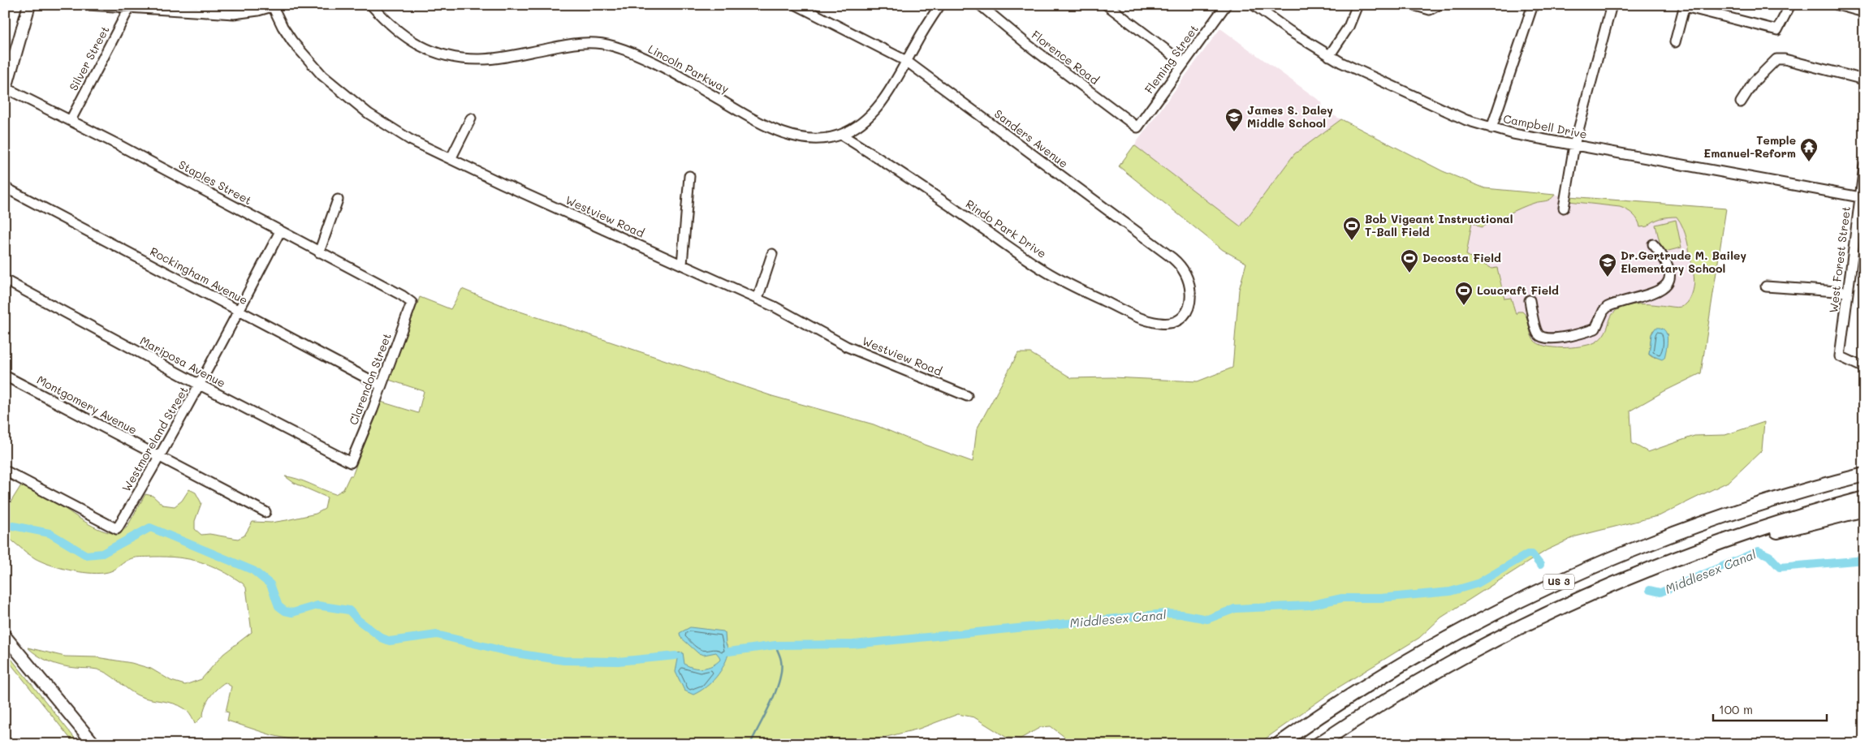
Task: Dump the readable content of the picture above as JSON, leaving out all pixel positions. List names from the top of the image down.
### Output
{
  "streets": {
    "highway": ["US 3"],
    "street": [
      "Florence Road",
      "Silver Street",
      "Fleming Street",
      "Lincoln Parkway",
      "Campbell Drive",
      "Sanders Avenue",
      "Staples Street",
      "Westview Road",
      "Rindo Park Drive",
      "West Forest Street",
      "Rockingham Avenue",
      "Mariposa Avenue",
      "Clarendon Street",
      "Montgomery Avenue",
      "Westmoreland Street"
    ]
  },
  "crossings": [
    ["Florence Road", "Fleming Street"],
    ["Silver Street", "Staples Street"],
    ["Lincoln Parkway", "Sanders Avenue"],
    ["Lincoln Parkway", "Rindo Park Drive"],
    ["Campbell Drive", "West Forest Street"],
    ["Sanders Avenue", "Rindo Park Drive"],
    ["Staples Street", "Clarendon Street"],
    ["Staples Street", "Westmoreland Street"],
    ["Rockingham Avenue", "Clarendon Street"],
    ["Rockingham Avenue", "Westmoreland Street"],
    ["Mariposa Avenue", "Clarendon Street"],
    ["Mariposa Avenue", "Westmoreland Street"],
    ["Montgomery Avenue", "Westmoreland Street"]
  ],
  "water": ["Middlesex Canal"],
  "places": {
    "school or university": ["James S. Daley Middle School", "Dr.Gertrude M. Bailey Elementary School"],
    "temple": ["Temple Emanuel-Reform"],
    "sports": ["Bob Vigeant Instructional T-Ball Field", "Decosta Field", "Loucraft Field"]
  },
  "scale_bar": "100 m"
}
